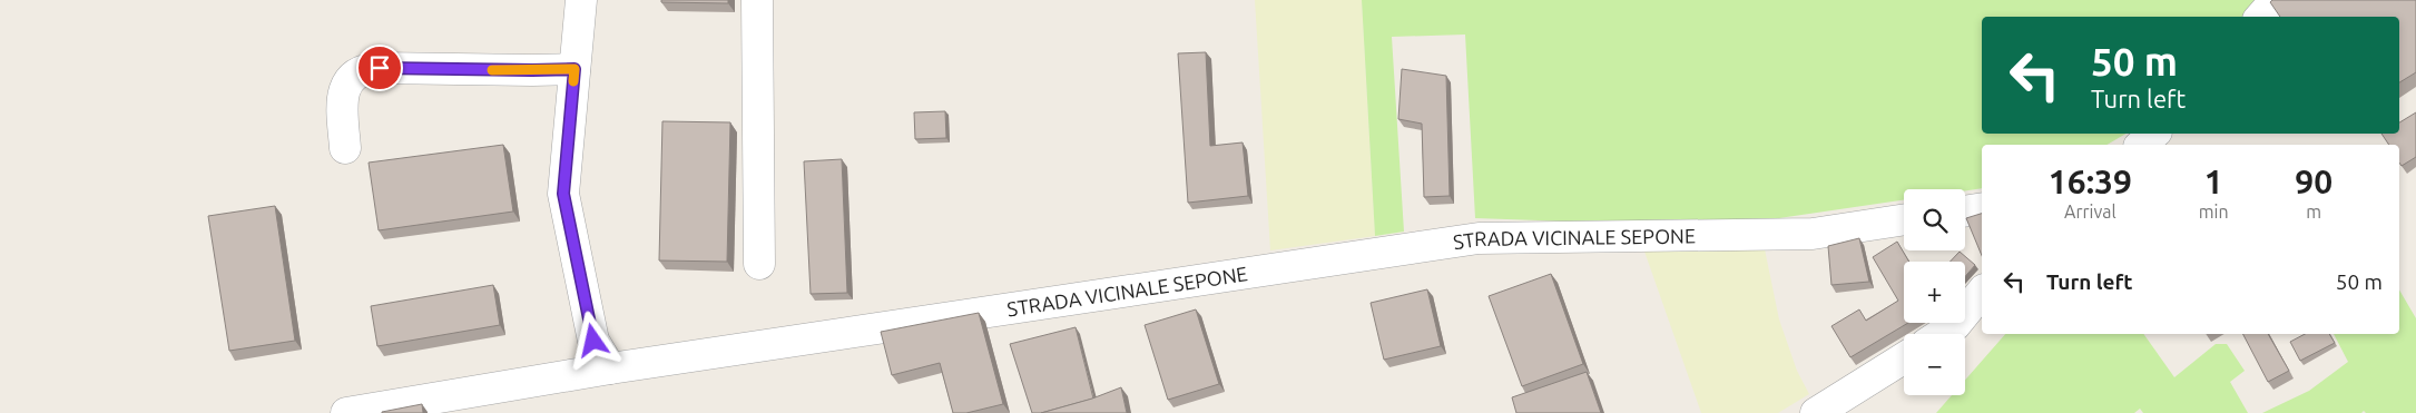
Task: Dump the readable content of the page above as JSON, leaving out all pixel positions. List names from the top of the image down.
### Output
{
  "streets": {
    "street": ["STRADA VICINALE SEPONE"]
  },
  "page": {
    "turn": ["50 m", "Turn left"],
    "eta": [
      "16:39",
      "Arrival",
      "1",
      "min",
      "90",
      "m"
    ],
    "map_buttons": ["+", "−"],
    "list": [
      {
        "name": "Turn left",
        "value": "50 m"
      }
    ]
  }
}
